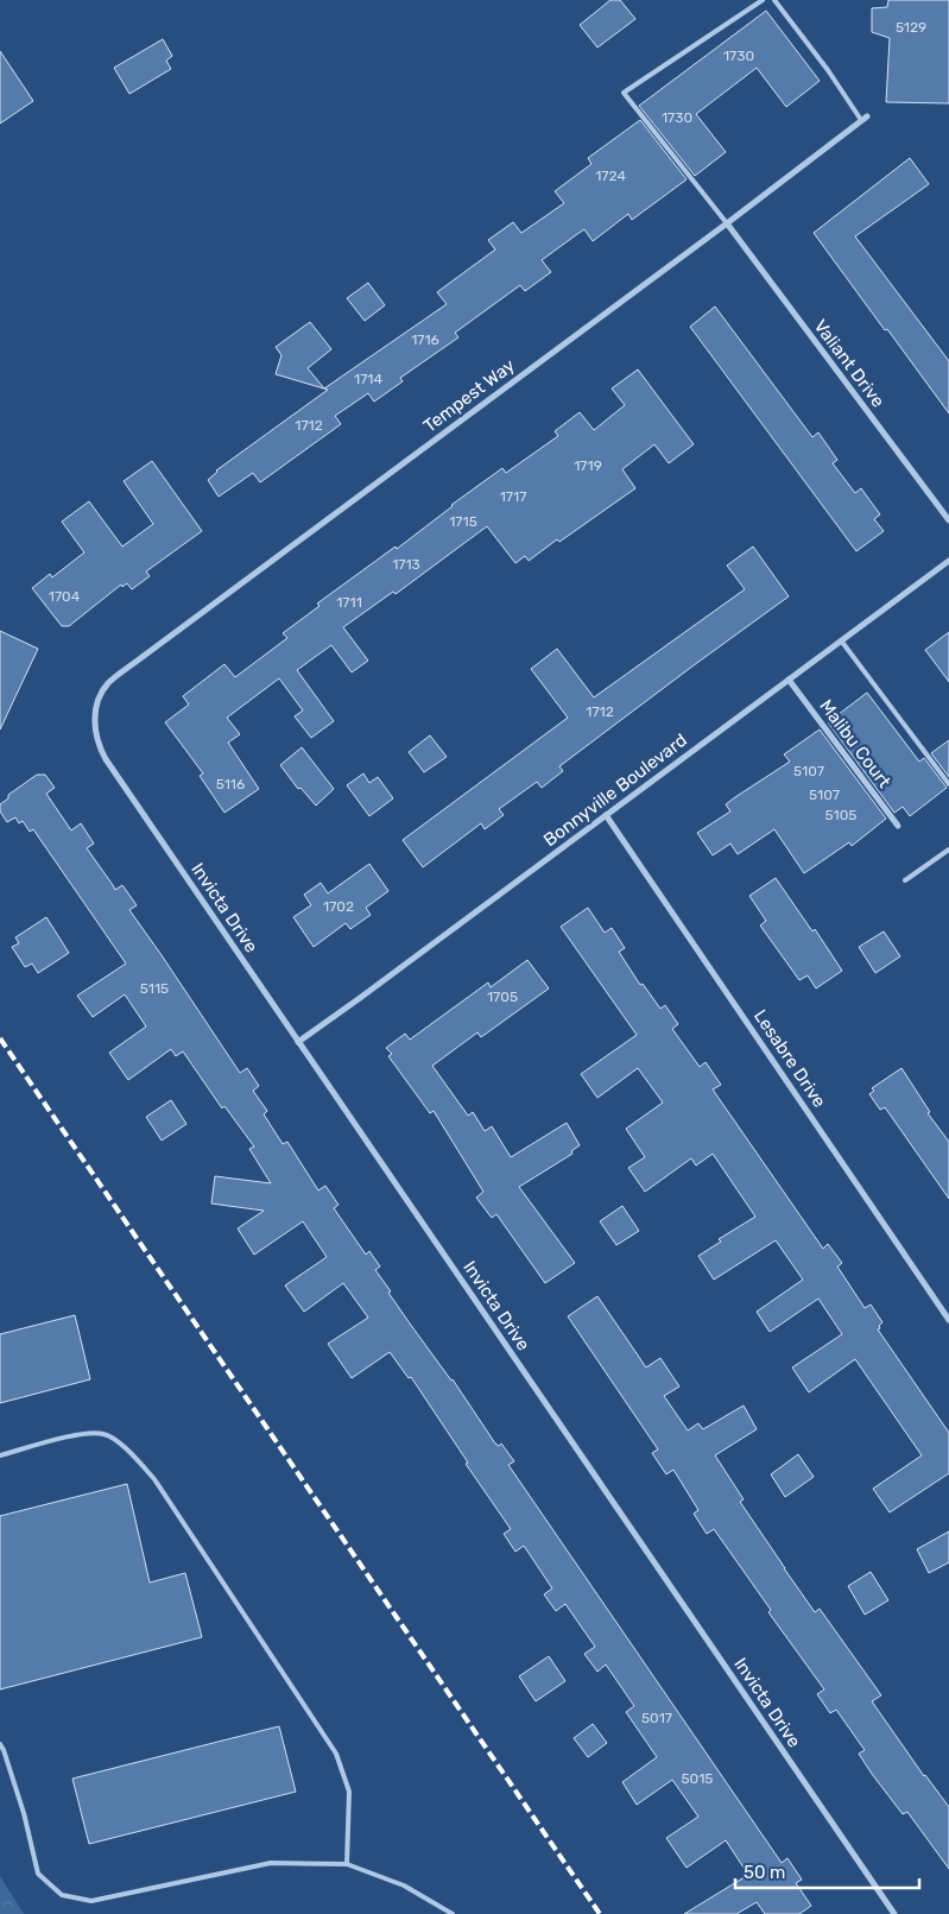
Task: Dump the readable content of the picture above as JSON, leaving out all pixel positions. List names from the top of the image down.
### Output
{
  "streets": {
    "street": [
      "Valiant Drive",
      "Tempest Way",
      "Malibu Court",
      "Bonnyville Boulevard",
      "Invicta Drive",
      "Lesabre Drive"
    ]
  },
  "crossings": [
    ["Valiant Drive", "Tempest Way"],
    ["Tempest Way", "Invicta Drive"],
    ["Malibu Court", "Bonnyville Boulevard"],
    ["Bonnyville Boulevard", "Invicta Drive"],
    ["Bonnyville Boulevard", "Lesabre Drive"]
  ],
  "house_numbers": [
    "5129",
    "1730",
    "1730",
    "1724",
    "1716",
    "1714",
    "1712",
    "1719",
    "1717",
    "1715",
    "1713",
    "1704",
    "1711",
    "1712",
    "5107",
    "5116",
    "5107",
    "5105",
    "1702",
    "5115",
    "1705",
    "5017",
    "5015"
  ],
  "scale_bar": "50 m"
}
